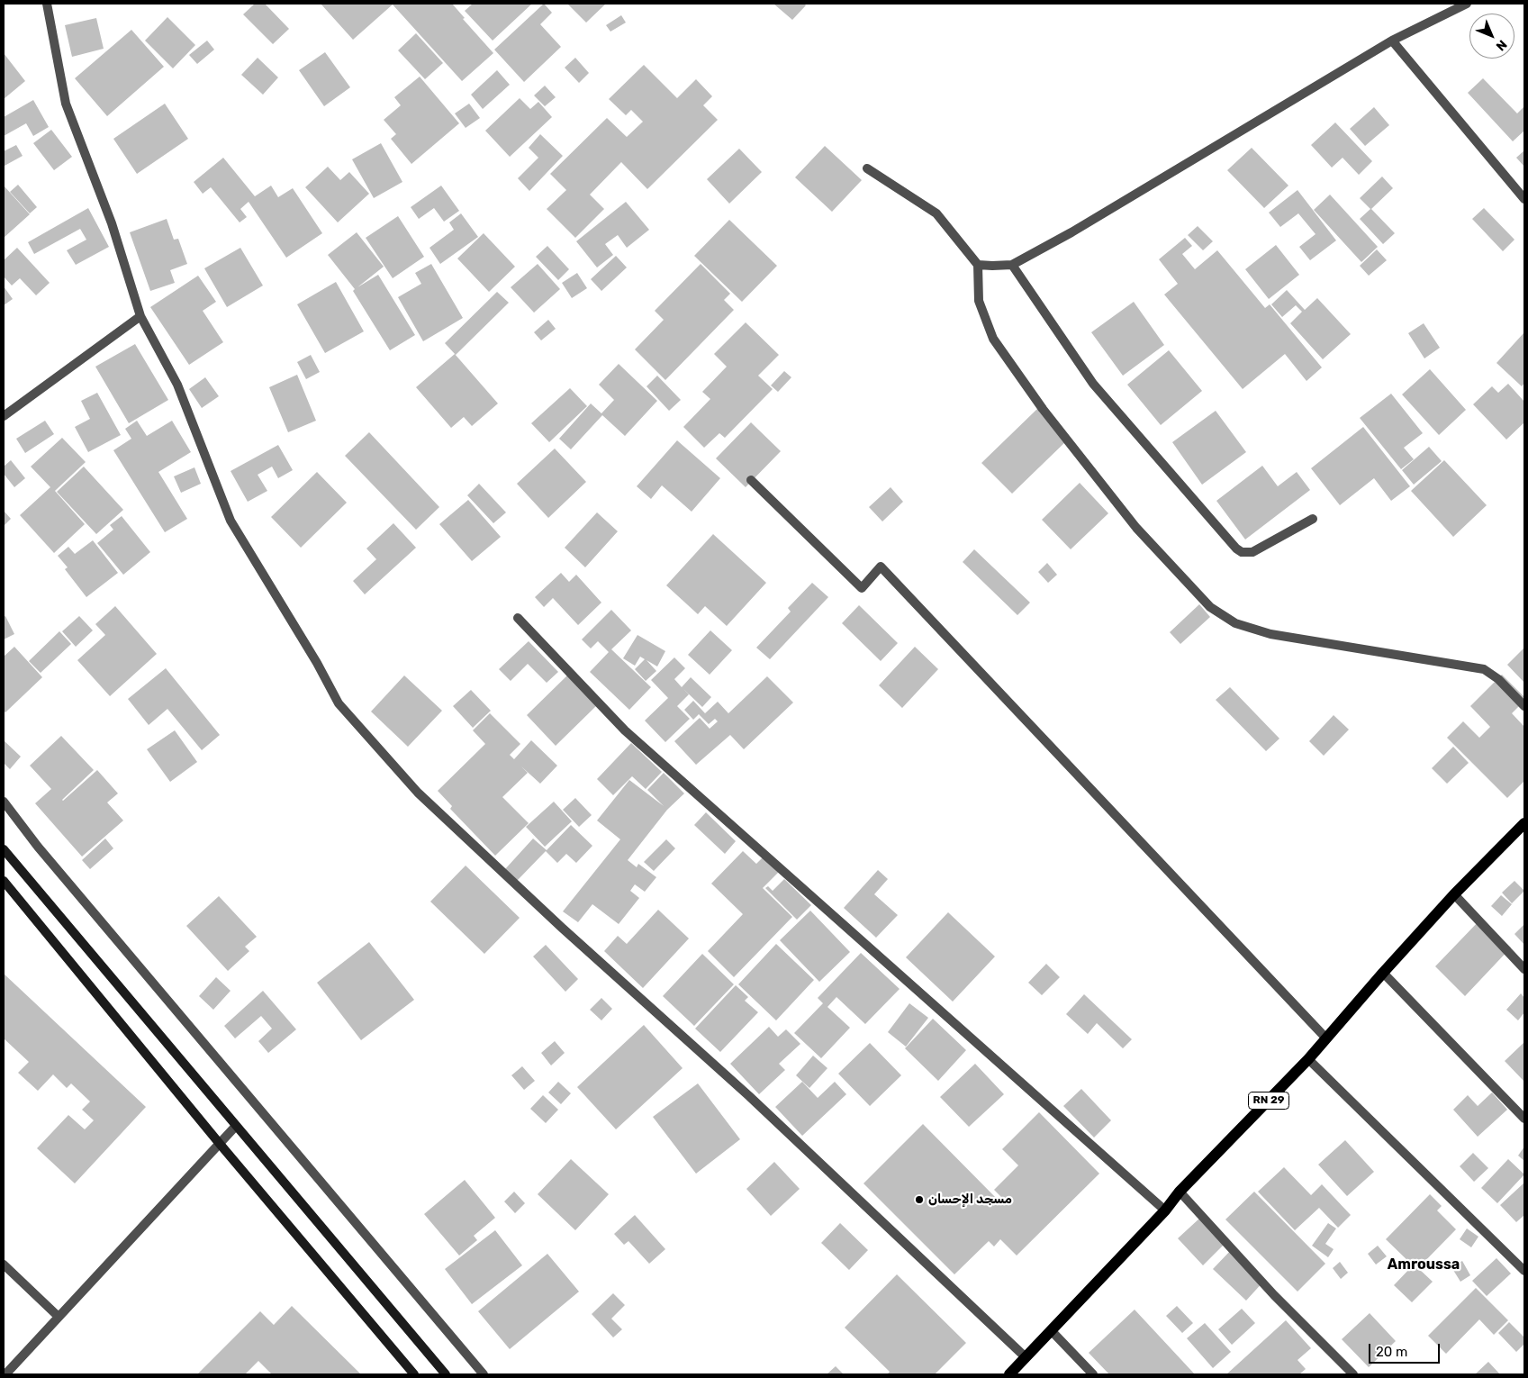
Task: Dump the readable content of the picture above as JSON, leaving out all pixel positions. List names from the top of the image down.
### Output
{
  "streets": {
    "main road": ["RN 29"]
  },
  "districts": ["Amroussa"],
  "places": ["مسجد الإحسان"],
  "scale_bar": "20 m",
  "north": "bottom right"
}
